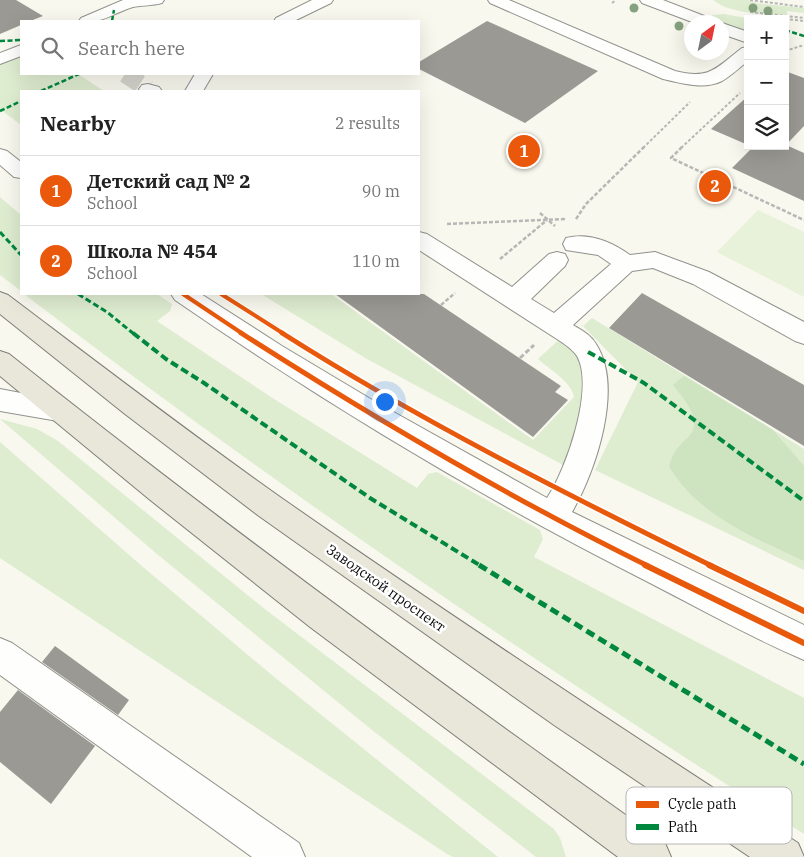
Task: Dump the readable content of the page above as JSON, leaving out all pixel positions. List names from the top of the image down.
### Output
{
  "streets": {
    "main road": ["Заводской проспект"]
  },
  "legend": ["Cycle path", "Path"],
  "north": "top right",
  "page": {
    "map_buttons": ["+", "−"],
    "search": "Search here",
    "heading": ["Nearby", "2 results"],
    "pins": ["1", "2"],
    "list": [
      {
        "mark": "1",
        "name": "Детский сад № 2",
        "note": "School",
        "value": "90 m"
      },
      {
        "mark": "2",
        "name": "Школа № 454",
        "note": "School",
        "value": "110 m"
      }
    ]
  }
}
